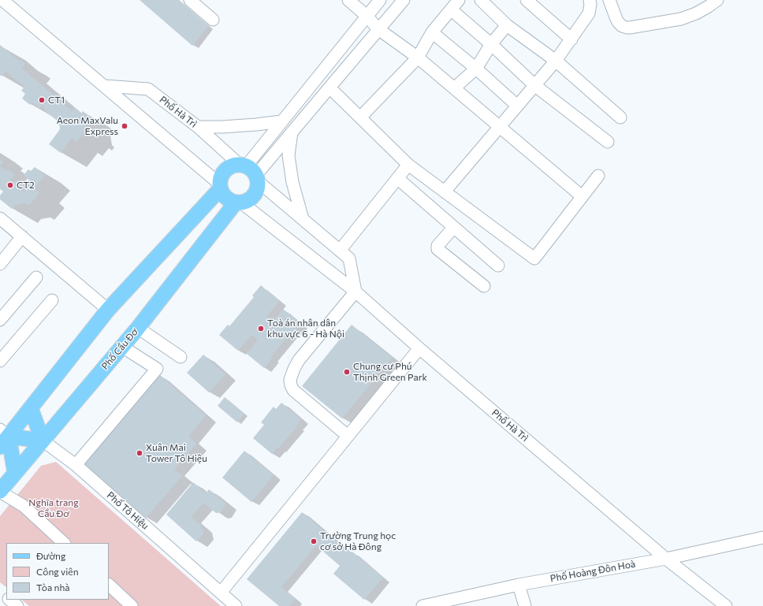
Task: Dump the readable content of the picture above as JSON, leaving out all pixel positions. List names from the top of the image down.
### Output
{
  "streets": {
    "main road": ["Phố Cầu Đơ", "Phố Tô Hiệu"],
    "street": ["Phố Hà Trì", "Phố Hoàng Đôn Hoà"]
  },
  "crossings": [
    ["Phố Hà Trì", "Phố Cầu Đơ"],
    ["Phố Hà Trì", "Phố Hoàng Đôn Hoà"],
    ["Phố Cầu Đơ", "Phố Tô Hiệu"]
  ],
  "parks": ["Nghĩa trang Cầu Đơ"],
  "places": [
    "CT1",
    "Aeon MaxValu Express",
    "CT2",
    "Toà án nhân dân khu vực 6 - Hà Nội",
    "Chung cư Phú Thịnh Green Park",
    "Xuân Mai Tower Tô Hiệu",
    "Trường Trung học cơ sở Hà Đông"
  ],
  "legend": ["Đường", "Công viên", "Tòa nhà"]
}
